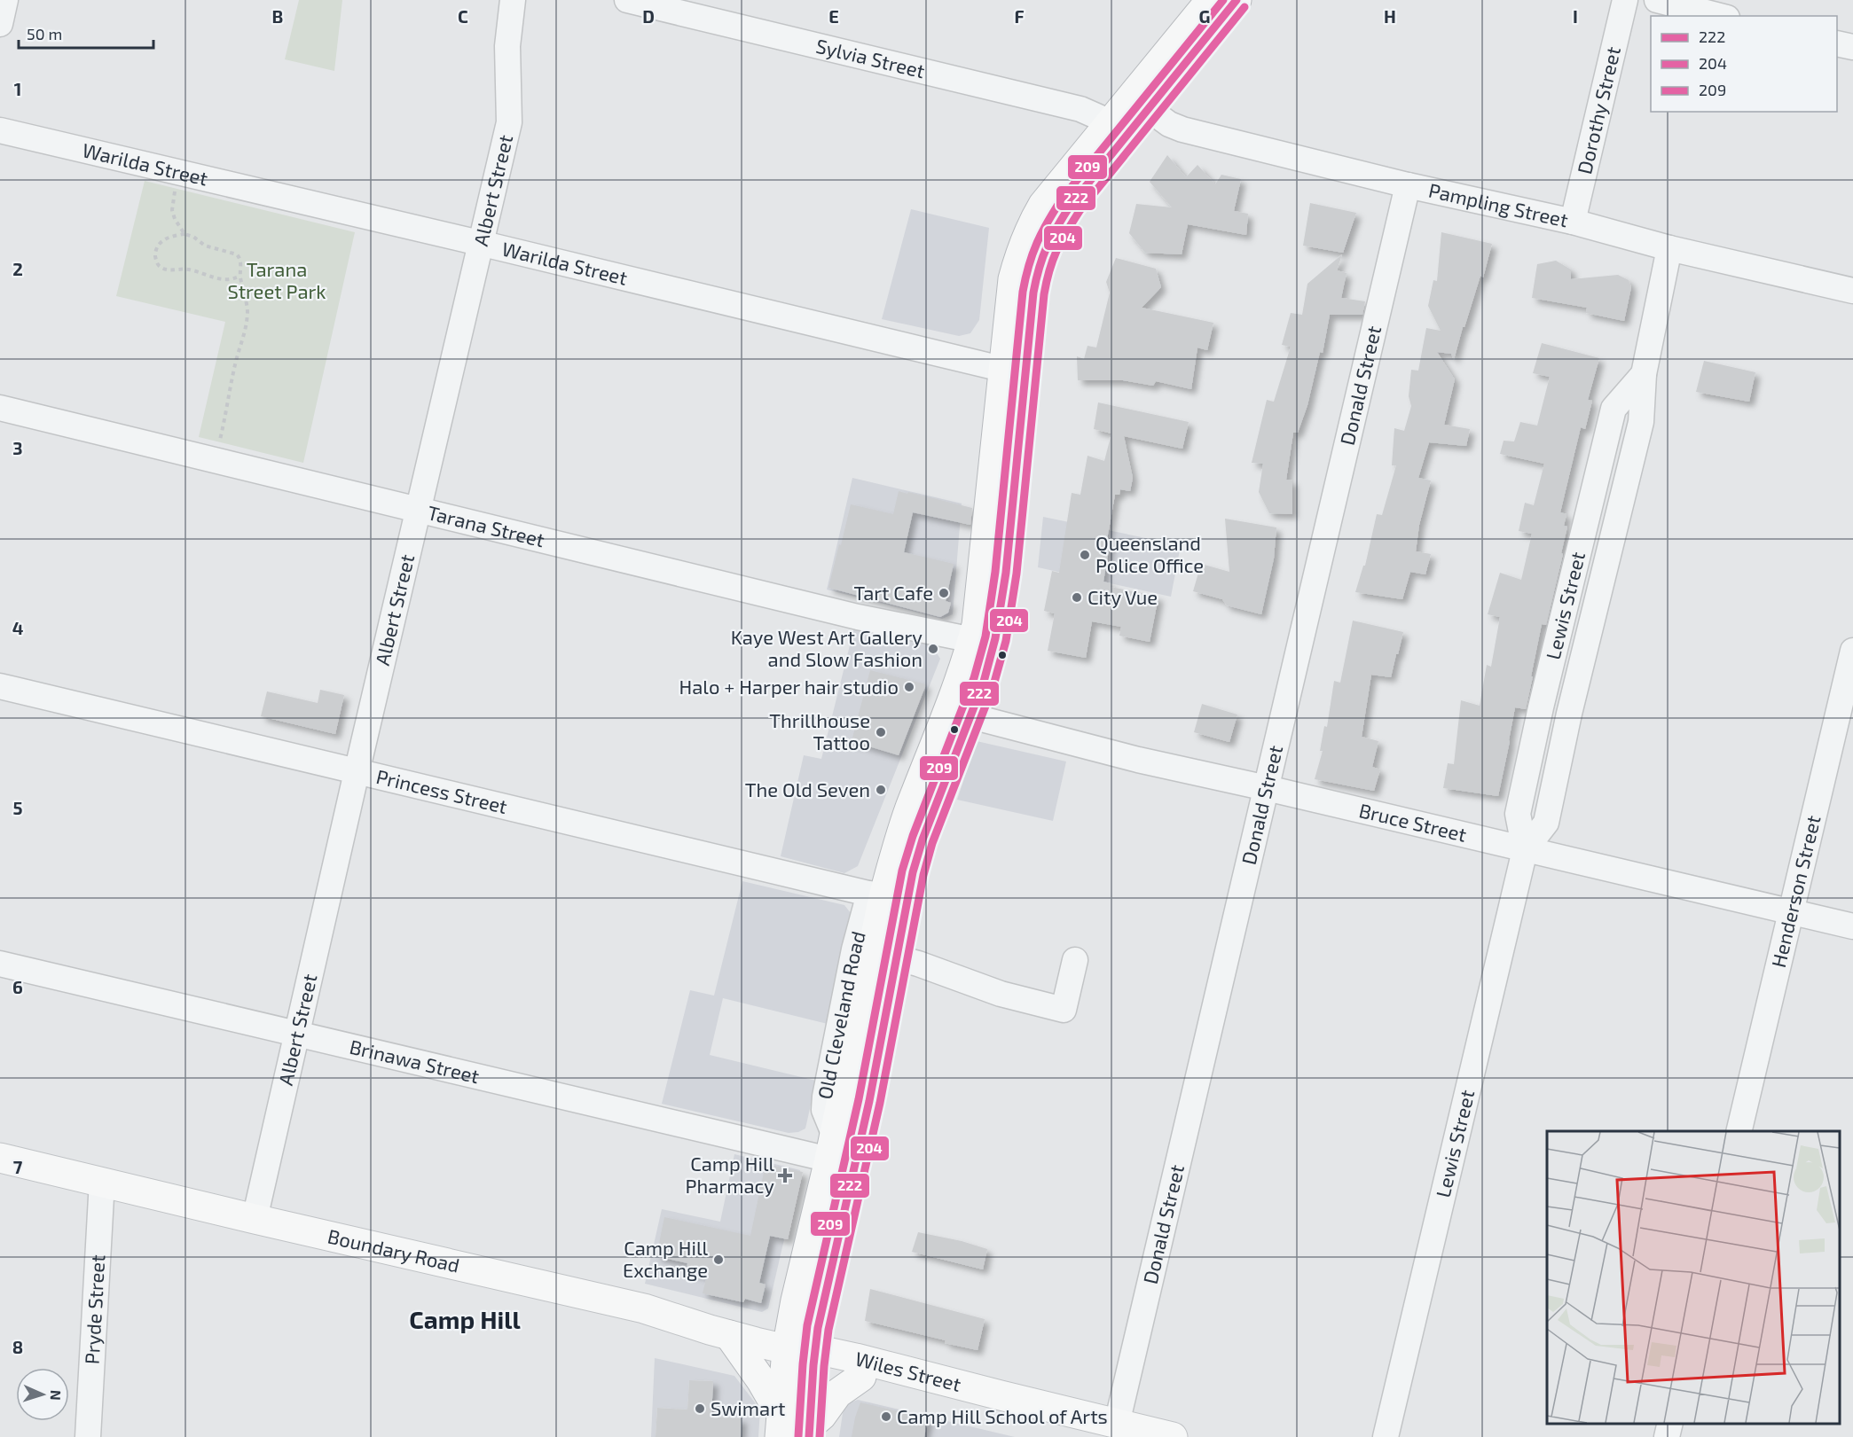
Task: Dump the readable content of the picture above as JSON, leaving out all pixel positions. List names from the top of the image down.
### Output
{
  "streets": {
    "main road": ["Old Cleveland Road", "Boundary Road", "Wiles Street"],
    "street": [
      "Sylvia Street",
      "Dorothy Street",
      "Warilda Street",
      "Albert Street",
      "Pampling Street",
      "Donald Street",
      "Tarana Street",
      "Lewis Street",
      "Princess Street",
      "Bruce Street",
      "Henderson Street",
      "Brinawa Street",
      "Pryde Street"
    ]
  },
  "crossings": [
    ["Sylvia Street", "Old Cleveland Road"],
    ["Dorothy Street", "Pampling Street"],
    ["Warilda Street", "Albert Street"],
    ["Warilda Street", "Old Cleveland Road"],
    ["Albert Street", "Tarana Street"],
    ["Albert Street", "Princess Street"],
    ["Albert Street", "Brinawa Street"],
    ["Albert Street", "Boundary Road"],
    ["Pampling Street", "Donald Street"],
    ["Pampling Street", "Lewis Street"],
    ["Pampling Street", "Old Cleveland Road"],
    ["Donald Street", "Bruce Street"],
    ["Donald Street", "Wiles Street"],
    ["Tarana Street", "Old Cleveland Road"],
    ["Lewis Street", "Bruce Street"],
    ["Princess Street", "Old Cleveland Road"],
    ["Bruce Street", "Henderson Street"],
    ["Bruce Street", "Old Cleveland Road"],
    ["Old Cleveland Road", "Brinawa Street"],
    ["Old Cleveland Road", "Boundary Road"],
    ["Old Cleveland Road", "Wiles Street"],
    ["Boundary Road", "Pryde Street"],
    ["Boundary Road", "Wiles Street"]
  ],
  "districts": ["Camp Hill"],
  "parks": ["Tarana Street Park"],
  "places": {
    "other": [
      "Queensland Police Office",
      "Tart Cafe",
      "City Vue",
      "Kaye West Art Gallery and Slow Fashion",
      "Halo + Harper hair studio",
      "Thrillhouse Tattoo",
      "The Old Seven",
      "Camp Hill Exchange",
      "Swimart",
      "Camp Hill School of Arts"
    ],
    "health": ["Camp Hill Pharmacy"]
  },
  "lines": ["transit line 222", "transit line 209", "transit line 204"],
  "legend": ["222", "204", "209"],
  "scale_bar": "50 m",
  "north": "right",
  "grid": {
    "columns": [
      "B",
      "C",
      "D",
      "E",
      "F",
      "G",
      "H",
      "I"
    ],
    "rows": [
      "1",
      "2",
      "3",
      "4",
      "5",
      "6",
      "7",
      "8"
    ]
  }
}
